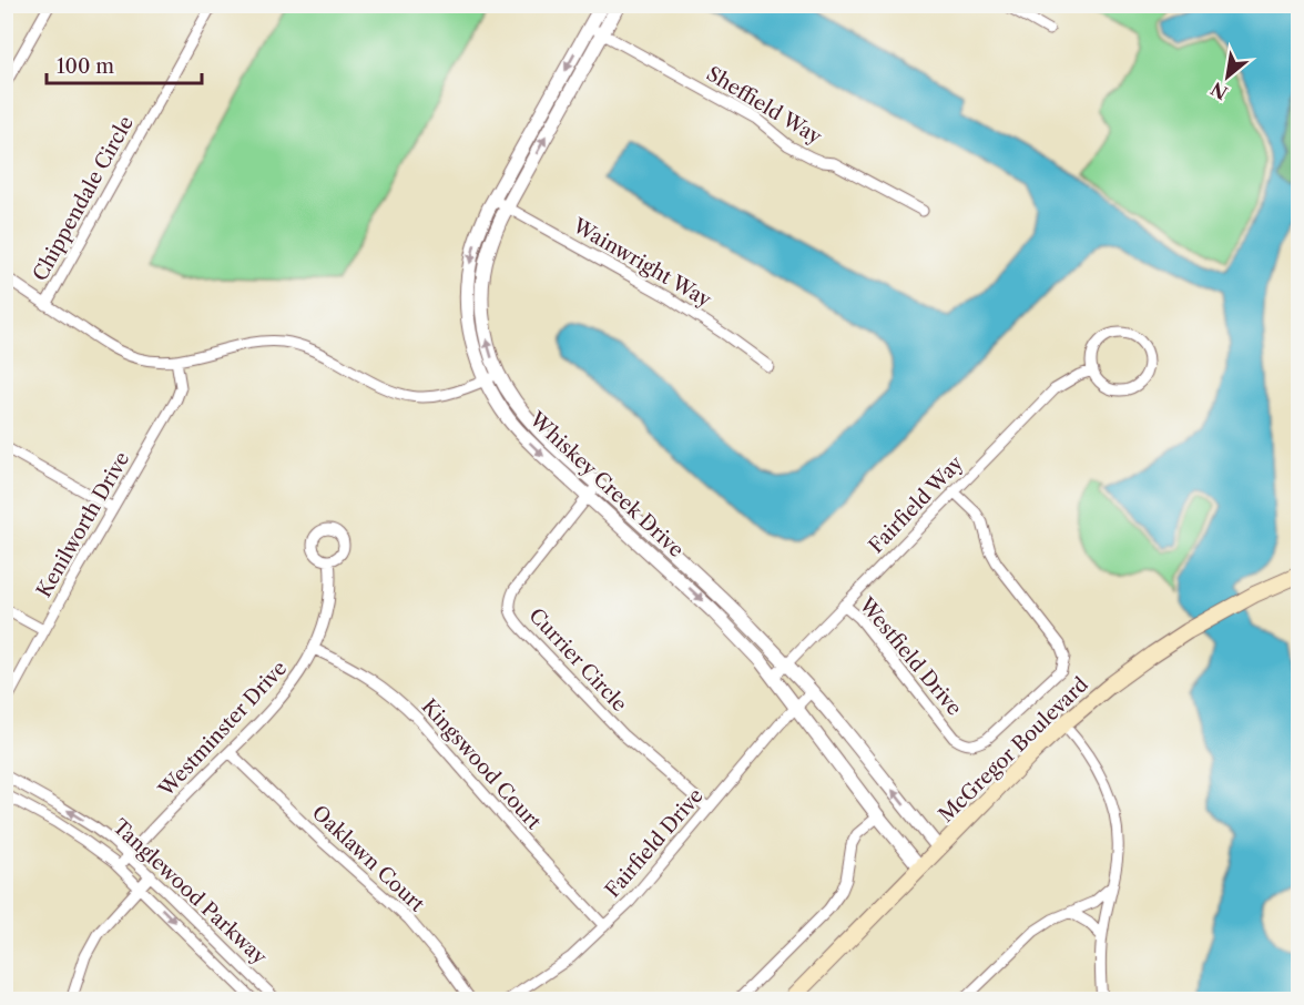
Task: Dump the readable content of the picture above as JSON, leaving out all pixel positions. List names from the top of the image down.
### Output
{
  "streets": {
    "main road": ["McGregor Boulevard"],
    "street": [
      "Sheffield Way",
      "Chippendale Circle",
      "Wainwright Way",
      "Whiskey Creek Drive",
      "Fairfield Way",
      "Kenilworth Drive",
      "Westfield Drive",
      "Currier Circle",
      "Westminster Drive",
      "Kingswood Court",
      "Fairfield Drive",
      "Oaklawn Court",
      "Tanglewood Parkway"
    ]
  },
  "crossings": [
    ["Sheffield Way", "Whiskey Creek Drive"],
    ["Wainwright Way", "Whiskey Creek Drive"],
    ["Whiskey Creek Drive", "Fairfield Way"],
    ["Whiskey Creek Drive", "Currier Circle"],
    ["Whiskey Creek Drive", "McGregor Boulevard"],
    ["Whiskey Creek Drive", "Fairfield Drive"],
    ["Fairfield Way", "Westfield Drive"],
    ["Currier Circle", "Fairfield Drive"],
    ["Westminster Drive", "Kingswood Court"],
    ["Westminster Drive", "Oaklawn Court"],
    ["Westminster Drive", "Tanglewood Parkway"],
    ["Kingswood Court", "Fairfield Drive"]
  ],
  "scale_bar": "100 m",
  "north": "bottom left"
}
